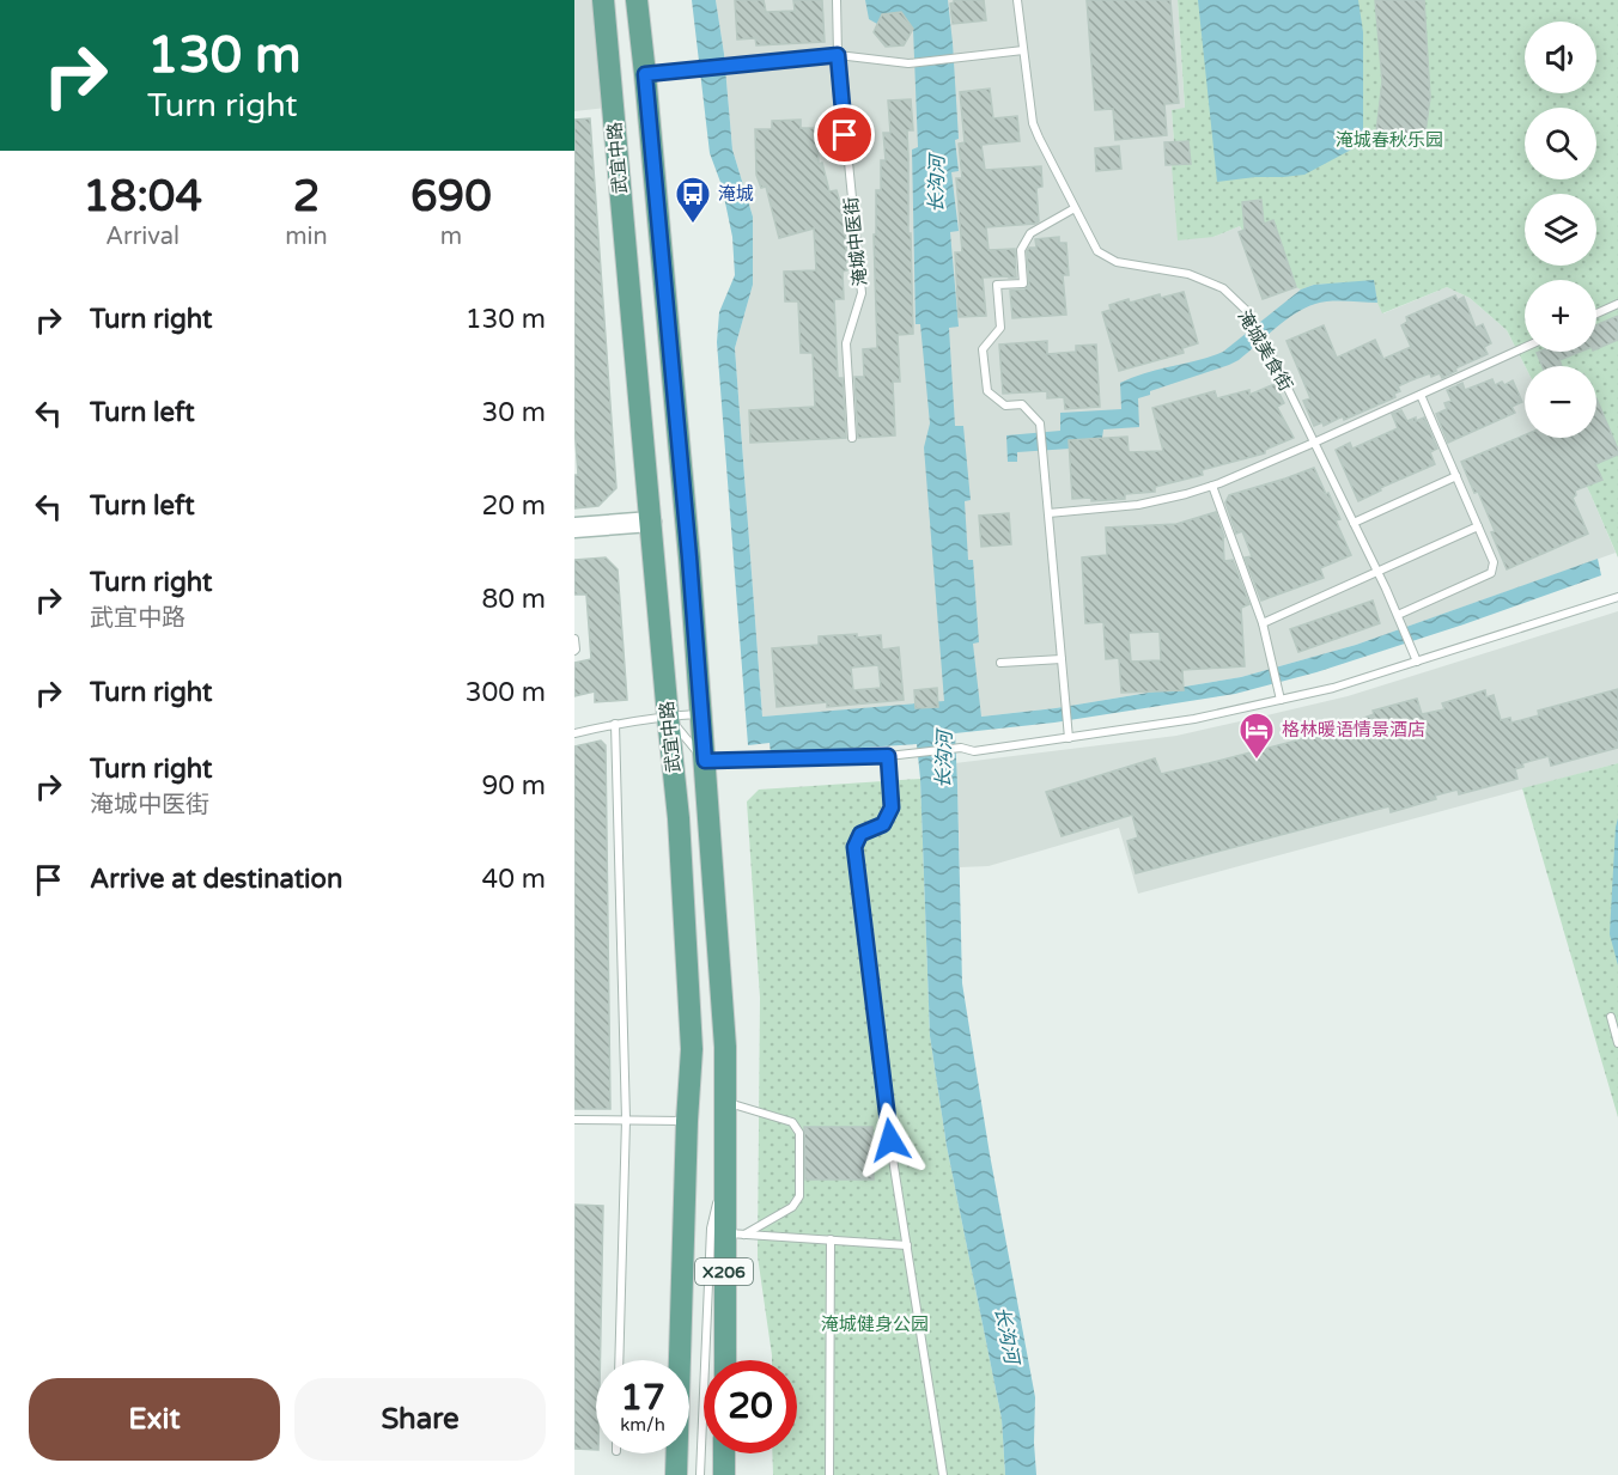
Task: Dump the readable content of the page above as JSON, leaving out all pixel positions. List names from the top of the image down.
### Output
{
  "streets": {
    "main road": ["武宜中路", "X206"],
    "lane": ["淹城中医街", "淹城美食街"]
  },
  "water": ["长沟河"],
  "parks": ["淹城春秋乐园", "淹城健身公园"],
  "places": {
    "bus stop": ["淹城"],
    "hotel": ["格林暖语情景酒店"]
  },
  "page": {
    "turn": ["130 m", "Turn right"],
    "map_buttons": ["+", "−"],
    "eta": [
      "18:04",
      "Arrival",
      "2",
      "min",
      "690",
      "m"
    ],
    "list": [
      {
        "name": "Turn right",
        "value": "130 m"
      },
      {
        "name": "Turn left",
        "value": "30 m"
      },
      {
        "name": "Turn left",
        "value": "20 m"
      },
      {
        "name": "Turn right",
        "note": "武宜中路",
        "value": "80 m"
      },
      {
        "name": "Turn right",
        "value": "300 m"
      },
      {
        "name": "Turn right",
        "note": "淹城中医街",
        "value": "90 m"
      },
      {
        "name": "Arrive at destination",
        "value": "40 m"
      }
    ],
    "speed": "17 km/h",
    "limit": "20",
    "buttons": ["Exit", "Share"]
  }
}
